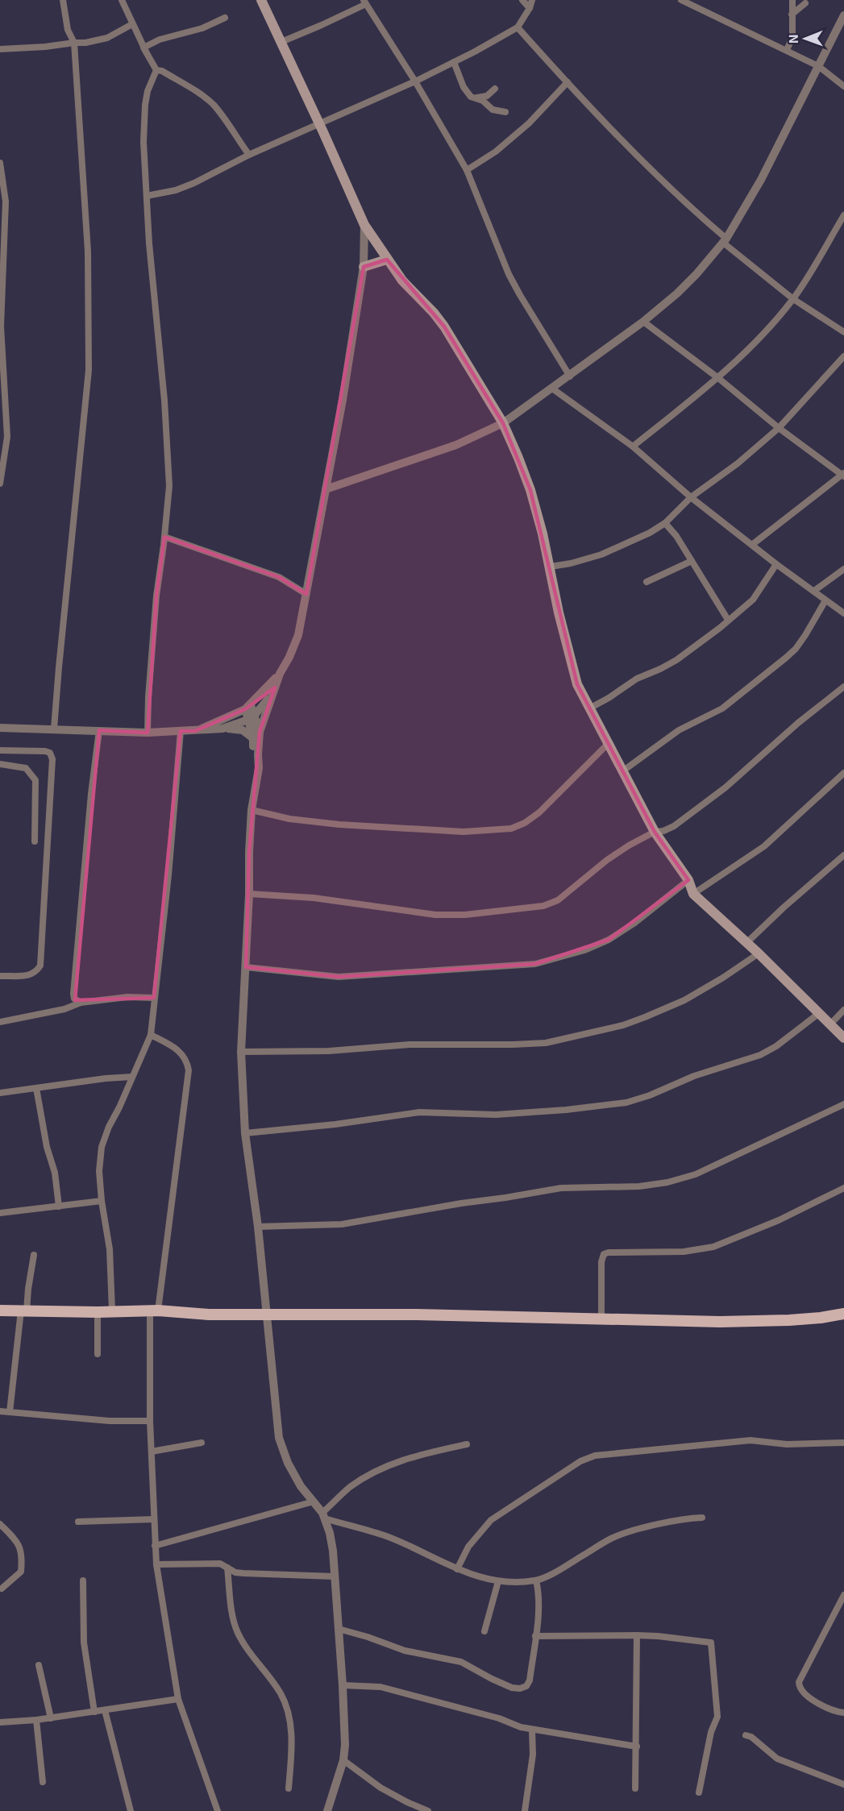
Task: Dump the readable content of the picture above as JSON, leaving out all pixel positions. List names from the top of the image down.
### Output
{
  "north": "left"
}
